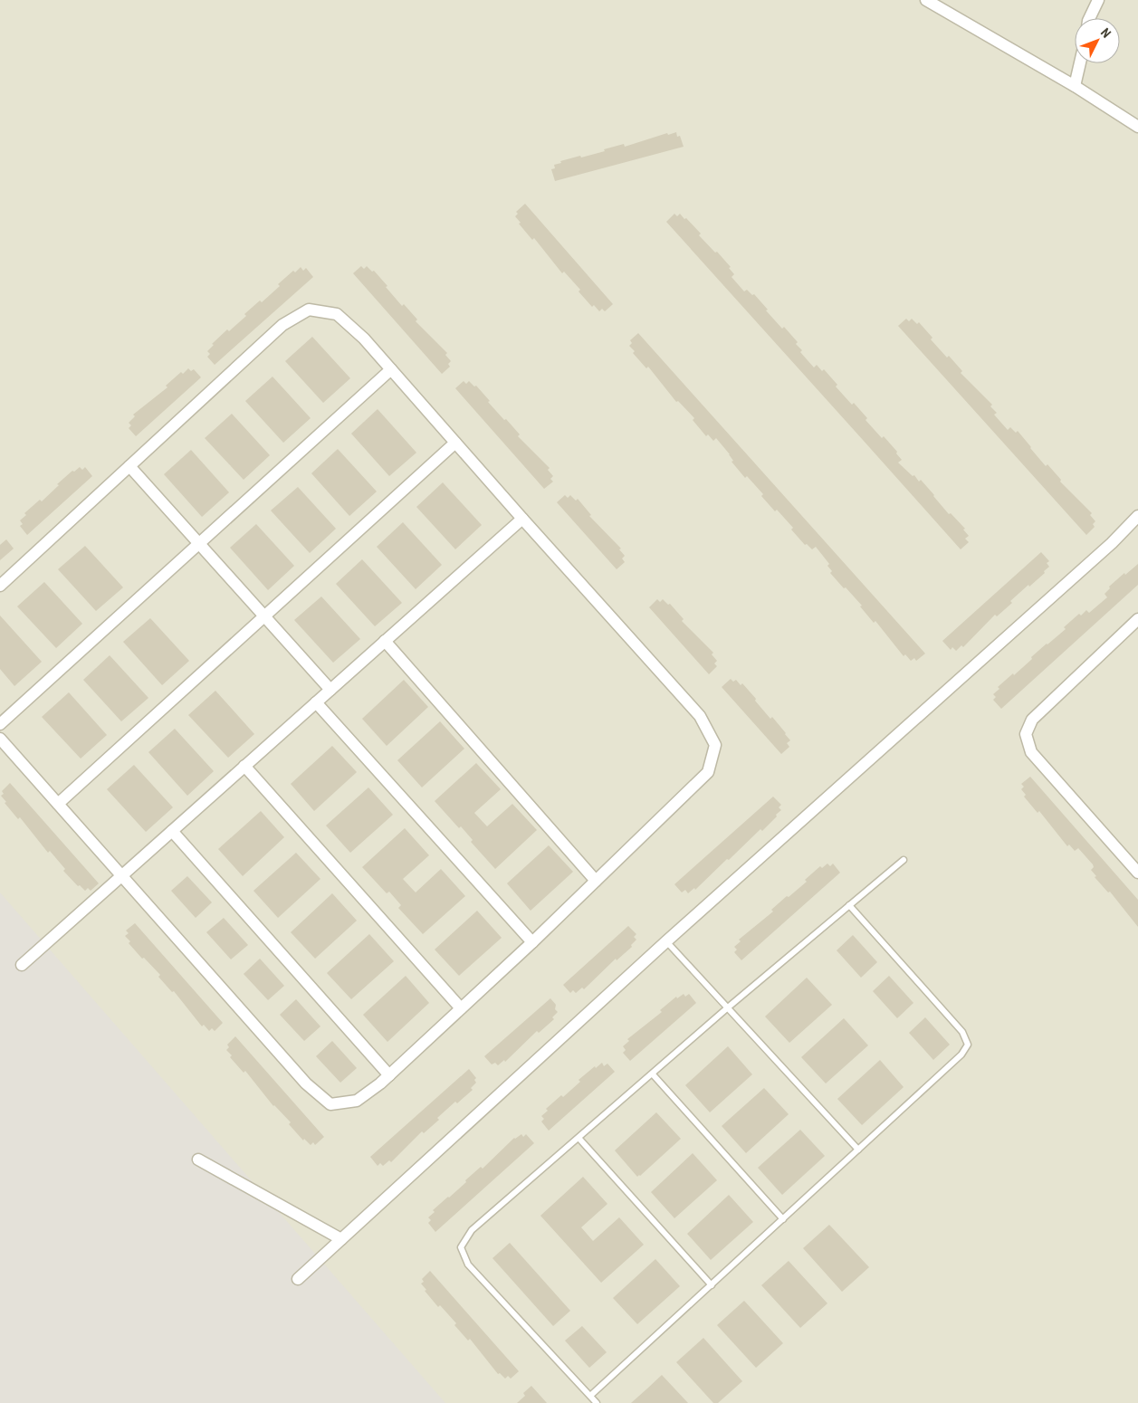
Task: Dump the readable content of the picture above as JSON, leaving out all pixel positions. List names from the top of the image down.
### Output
{
  "north": "top right"
}
